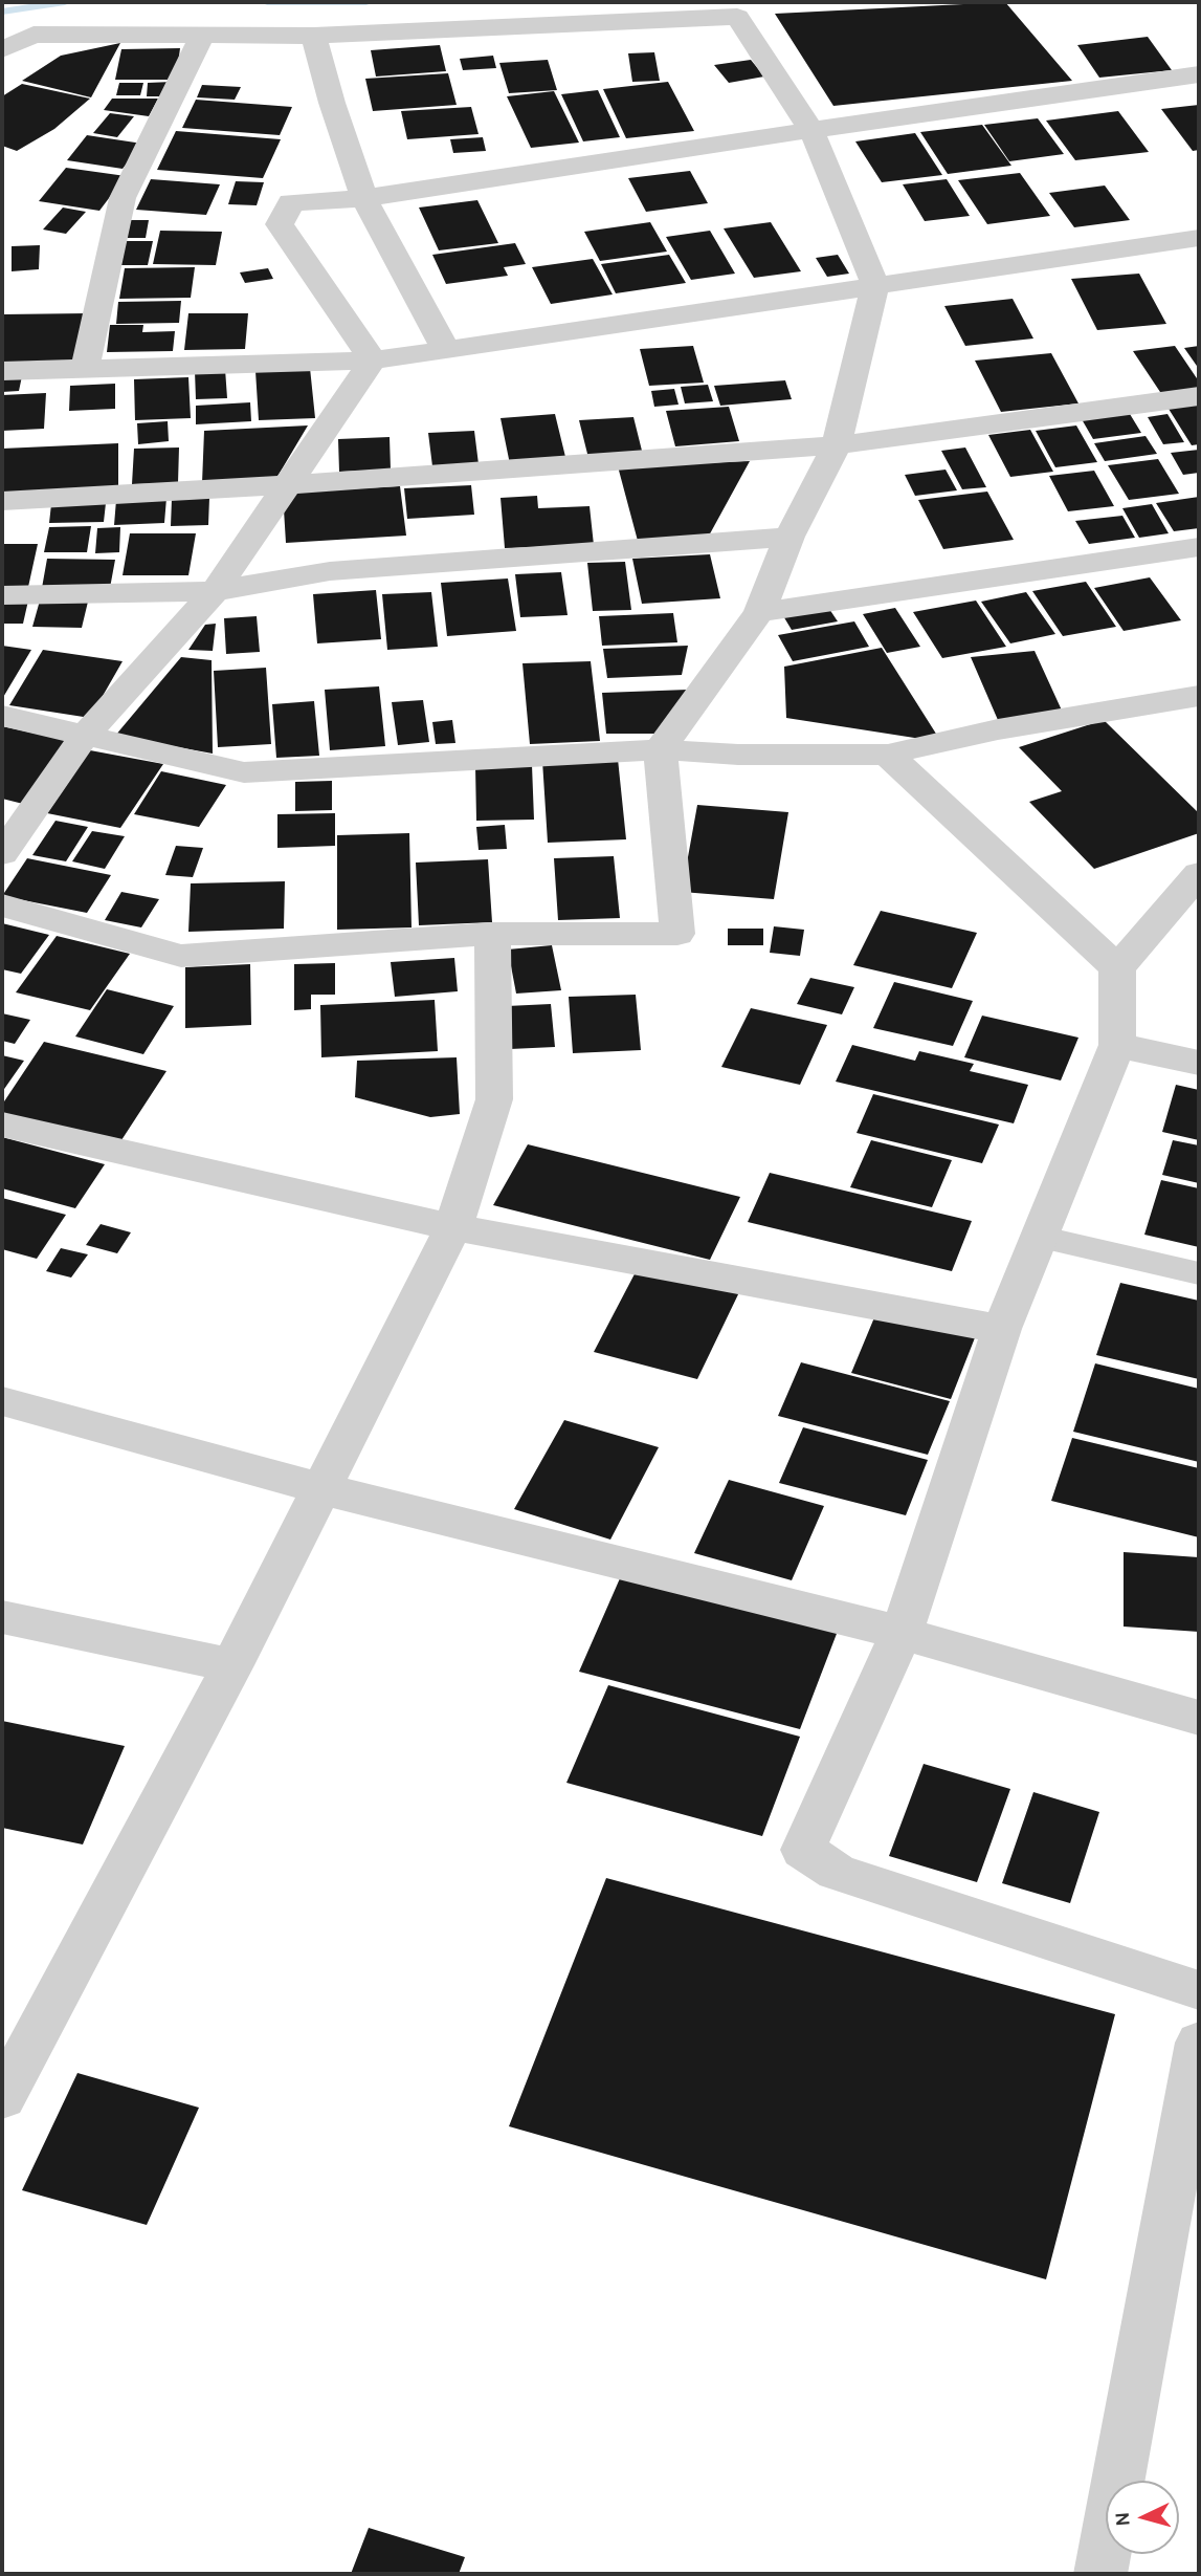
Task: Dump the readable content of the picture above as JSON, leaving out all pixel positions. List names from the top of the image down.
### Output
{
  "north": "left"
}
